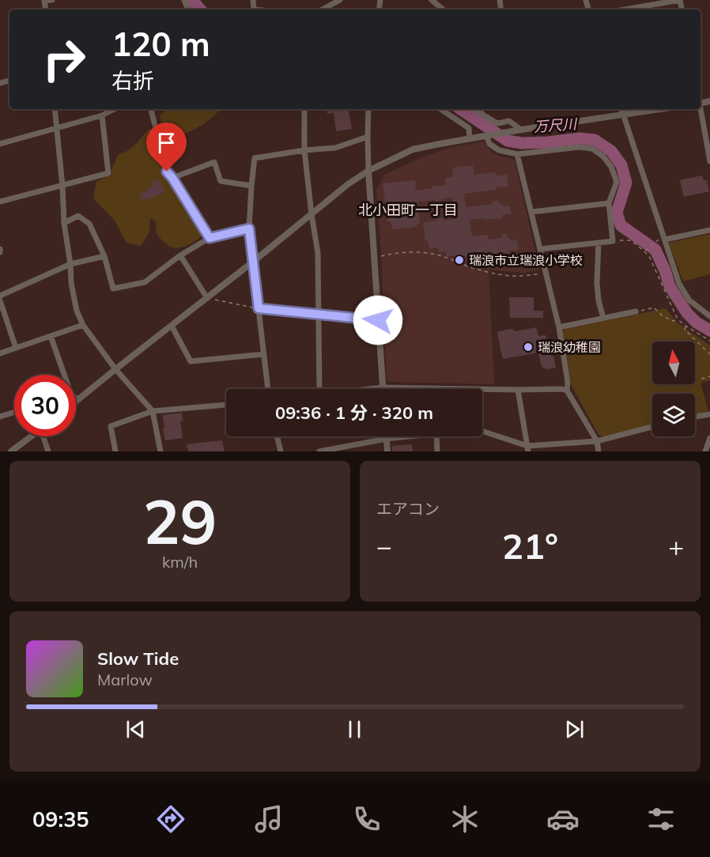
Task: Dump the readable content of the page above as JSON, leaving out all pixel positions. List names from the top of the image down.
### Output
{
  "districts": ["北小田町一丁目"],
  "water": ["万尺川"],
  "places": ["瑞浪市立瑞浪小学校", "瑞浪幼稚園"],
  "north": "top",
  "page": {
    "turn": ["120 m", "右折"],
    "limit": "30",
    "trip": "09:36 · 1 分 · 320 m",
    "tile": [
      ["29", "km/h"],
      "エアコン"
    ],
    "heat": ["−", "21°", "+"],
    "song": ["Slow Tide", "Marlow"],
    "tabs": "09:35"
  }
}
